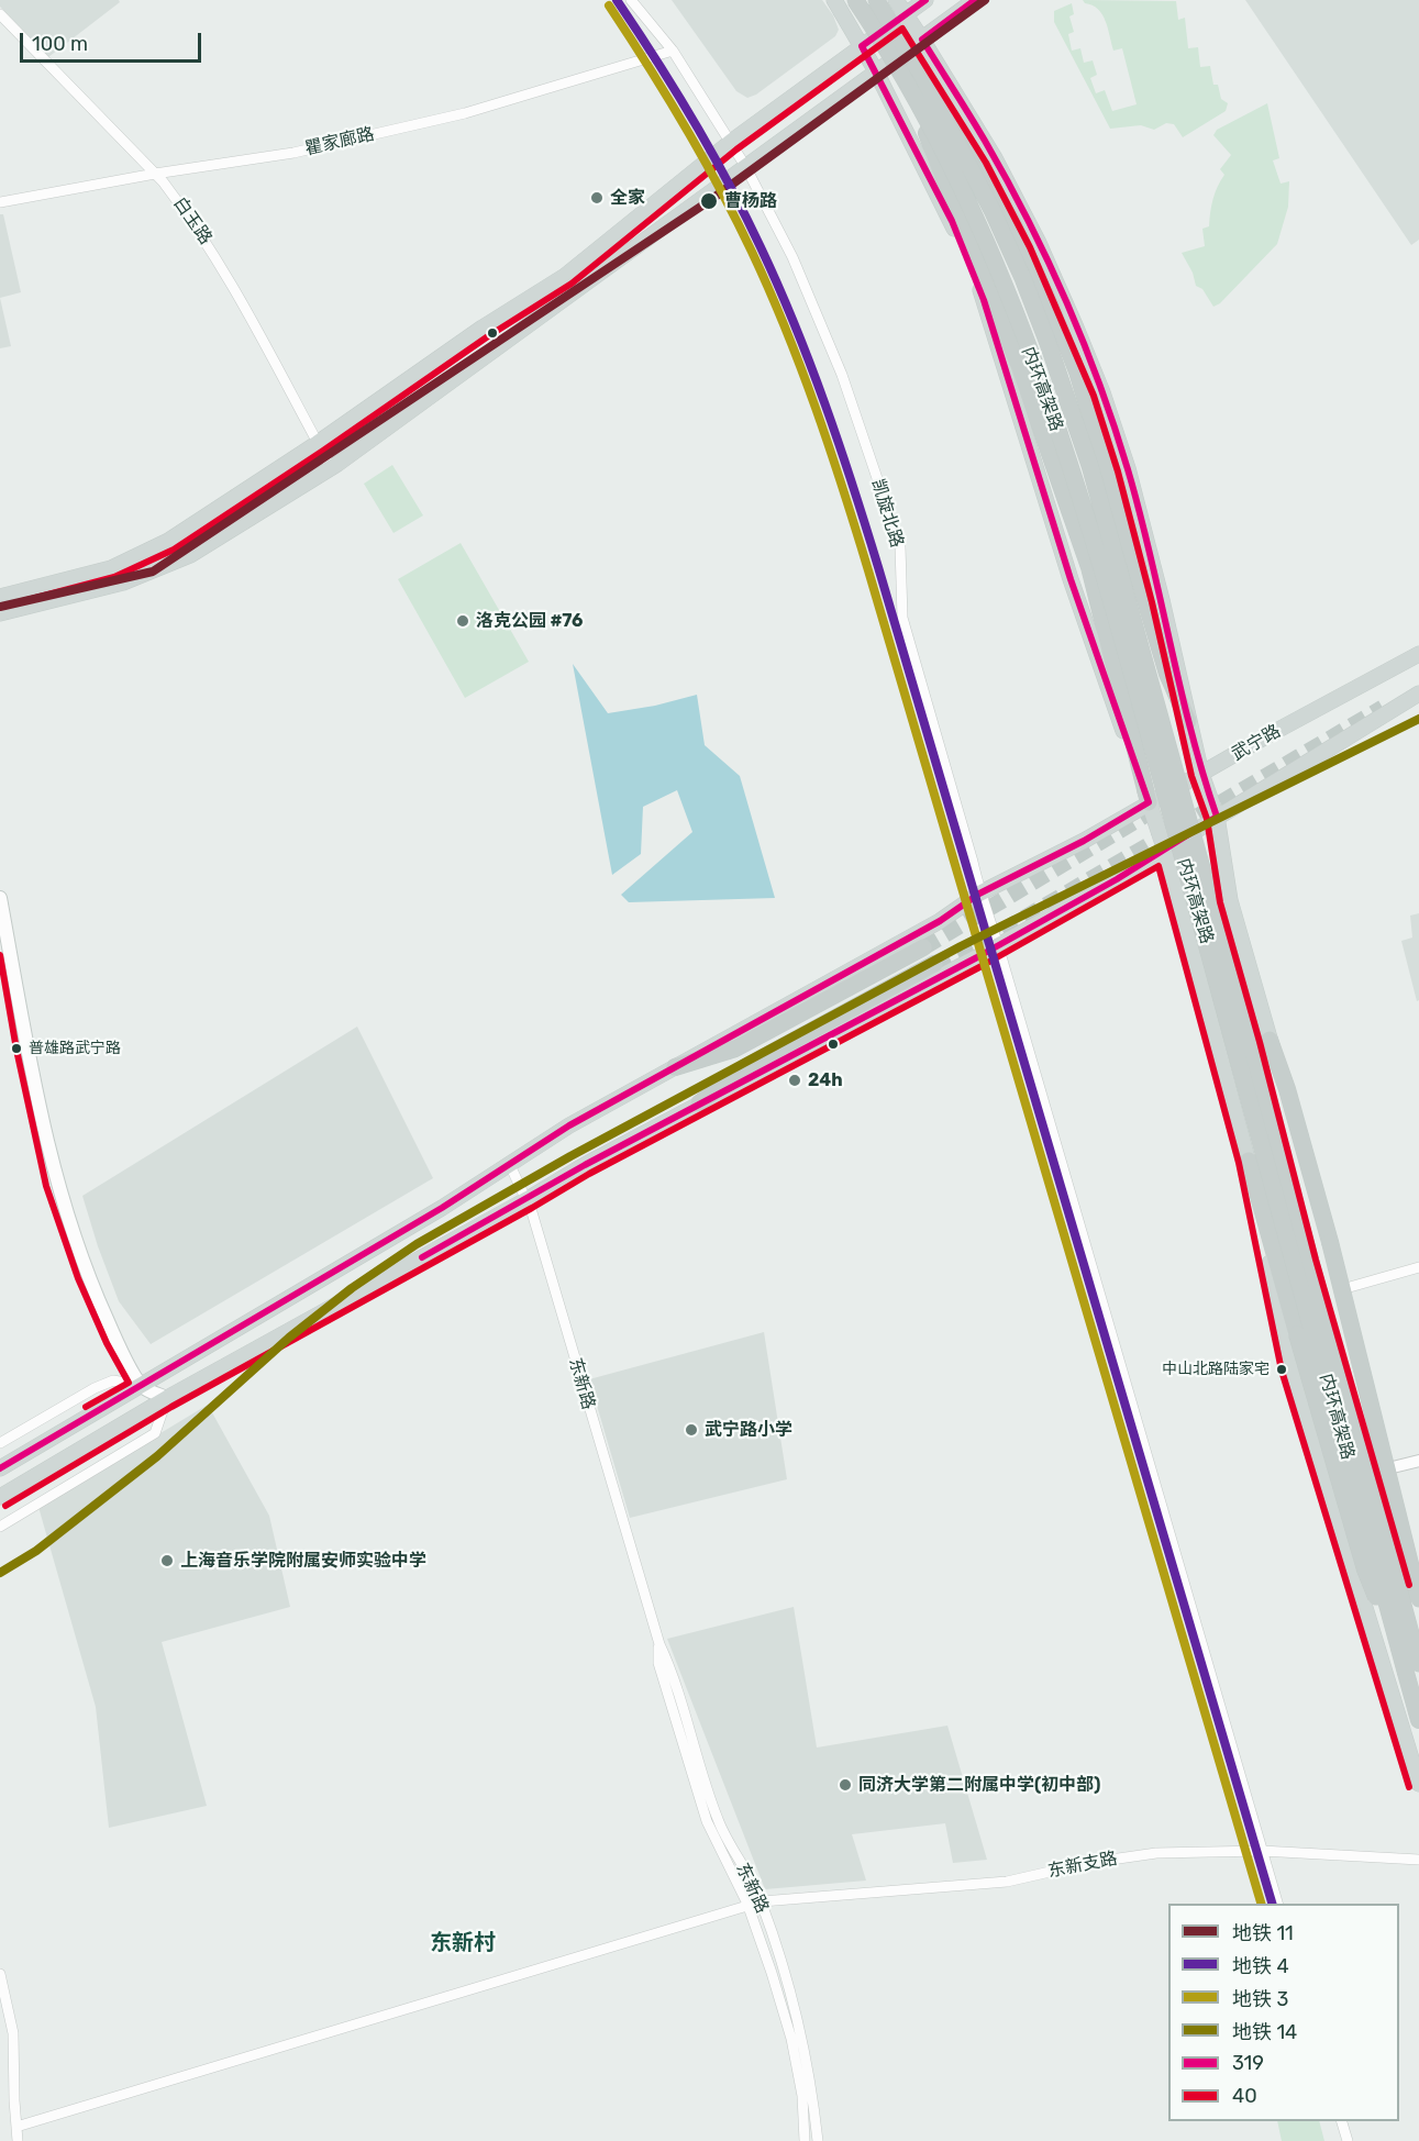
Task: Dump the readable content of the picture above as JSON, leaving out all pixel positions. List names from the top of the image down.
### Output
{
  "streets": {
    "highway": ["内环高架路"],
    "main road": ["武宁路"],
    "street": [
      "瞿家廊路",
      "白玉路",
      "凯旋北路",
      "东新路",
      "东新支路"
    ]
  },
  "crossings": [
    ["瞿家廊路", "白玉路"],
    ["瞿家廊路", "凯旋北路"],
    ["凯旋北路", "武宁路"],
    ["凯旋北路", "东新支路"],
    ["武宁路", "东新路"],
    ["东新路", "东新支路"]
  ],
  "districts": ["东新村"],
  "places": [
    "全家",
    "曹杨路",
    "洛克公园 #76",
    "普雄路武宁路",
    "24h",
    "中山北路陆家宅",
    "武宁路小学",
    "上海音乐学院附属安师实验中学",
    "同济大学第二附属中学(初中部)"
  ],
  "lines": [
    "metro line 11",
    "metro line 4",
    "transit line 319",
    "metro line 3",
    "transit line 40",
    "metro line 14"
  ],
  "legend": [
    "地铁 11",
    "地铁 4",
    "地铁 3",
    "地铁 14",
    "319",
    "40"
  ],
  "scale_bar": "100 m"
}
